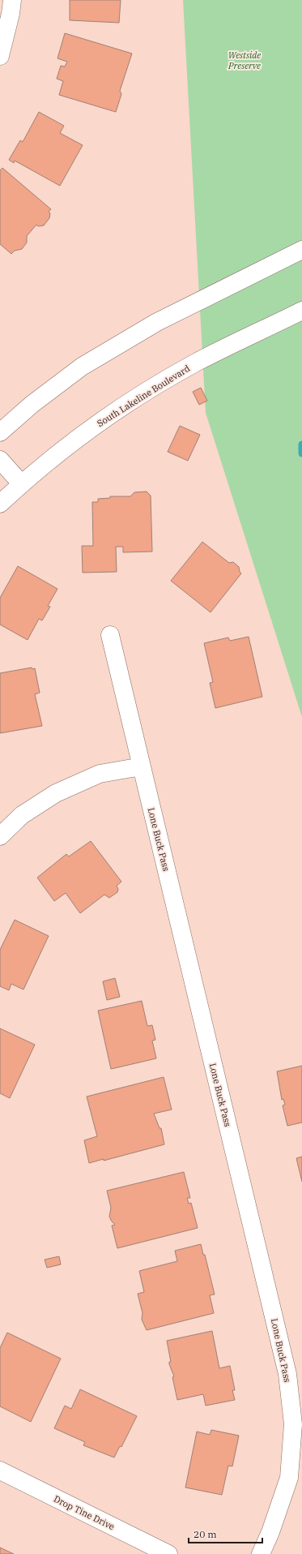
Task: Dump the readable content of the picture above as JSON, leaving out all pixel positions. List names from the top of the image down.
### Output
{
  "streets": {
    "street": ["South Lakeline Boulevard", "Lone Buck Pass", "Drop Tine Drive"]
  },
  "parks": ["Westside Preserve"],
  "scale_bar": "20 m"
}
